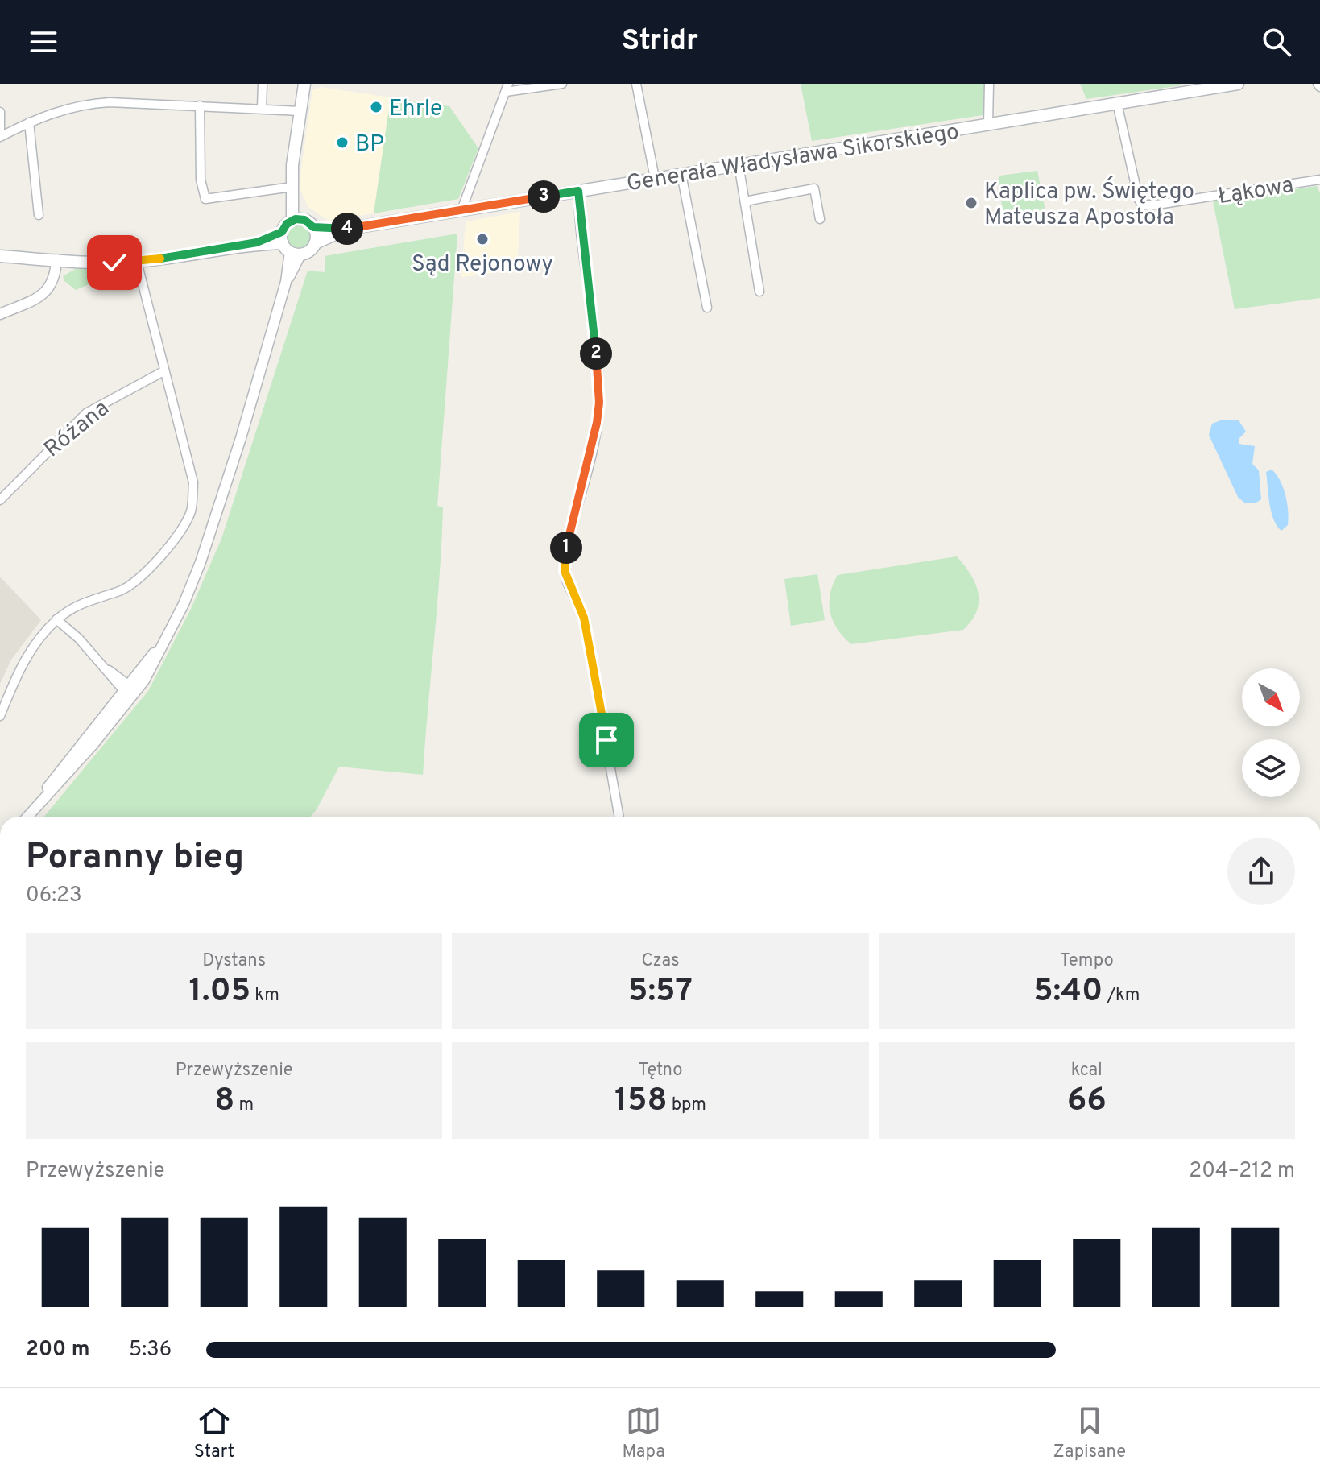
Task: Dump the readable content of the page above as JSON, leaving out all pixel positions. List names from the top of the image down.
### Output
{
  "streets": {
    "main road": ["Generała Władysława Sikorskiego"],
    "street": ["Łąkowa", "Różana"]
  },
  "crossings": [
    ["Generała Władysława Sikorskiego", "Łąkowa"]
  ],
  "places": [
    "Ehrle",
    "BP",
    "Kaplica pw. Świętego Mateusza Apostoła",
    "Sąd Rejonowy"
  ],
  "north": "bottom right",
  "page": {
    "header": "Stridr",
    "pins": [
      "3",
      "4",
      "2",
      "1"
    ],
    "heading": ["Poranny bieg", "06:23"],
    "stats": [
      ["Dystans", "1.05 km"],
      ["Czas", "5:57"],
      ["Tempo", "5:40 /km"],
      ["Przewyższenie", "8 m"],
      ["Tętno", "158 bpm"],
      ["kcal", "66"]
    ],
    "chart": ["Przewyższenie", "204–212 m"],
    "list": [
      {
        "name": "200 m",
        "note": "5:36"
      }
    ],
    "tabs": ["Start", "Mapa", "Zapisane"]
  }
}
